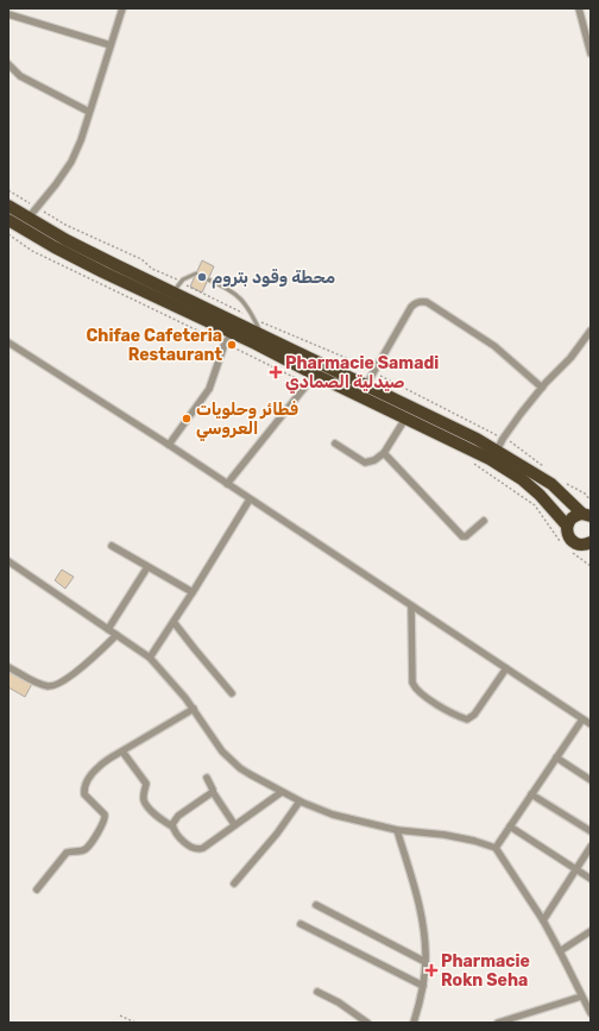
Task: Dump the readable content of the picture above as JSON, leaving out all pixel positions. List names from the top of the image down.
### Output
{
  "places": {
    "other": ["محطة وقود بتروم", "Chifae Cafeteria Restaurant", "فطائر وحلويات العروسي"],
    "health": ["Pharmacie Samadi صيدلية الصمادي", "Pharmacie Rokn Seha"]
  }
}
